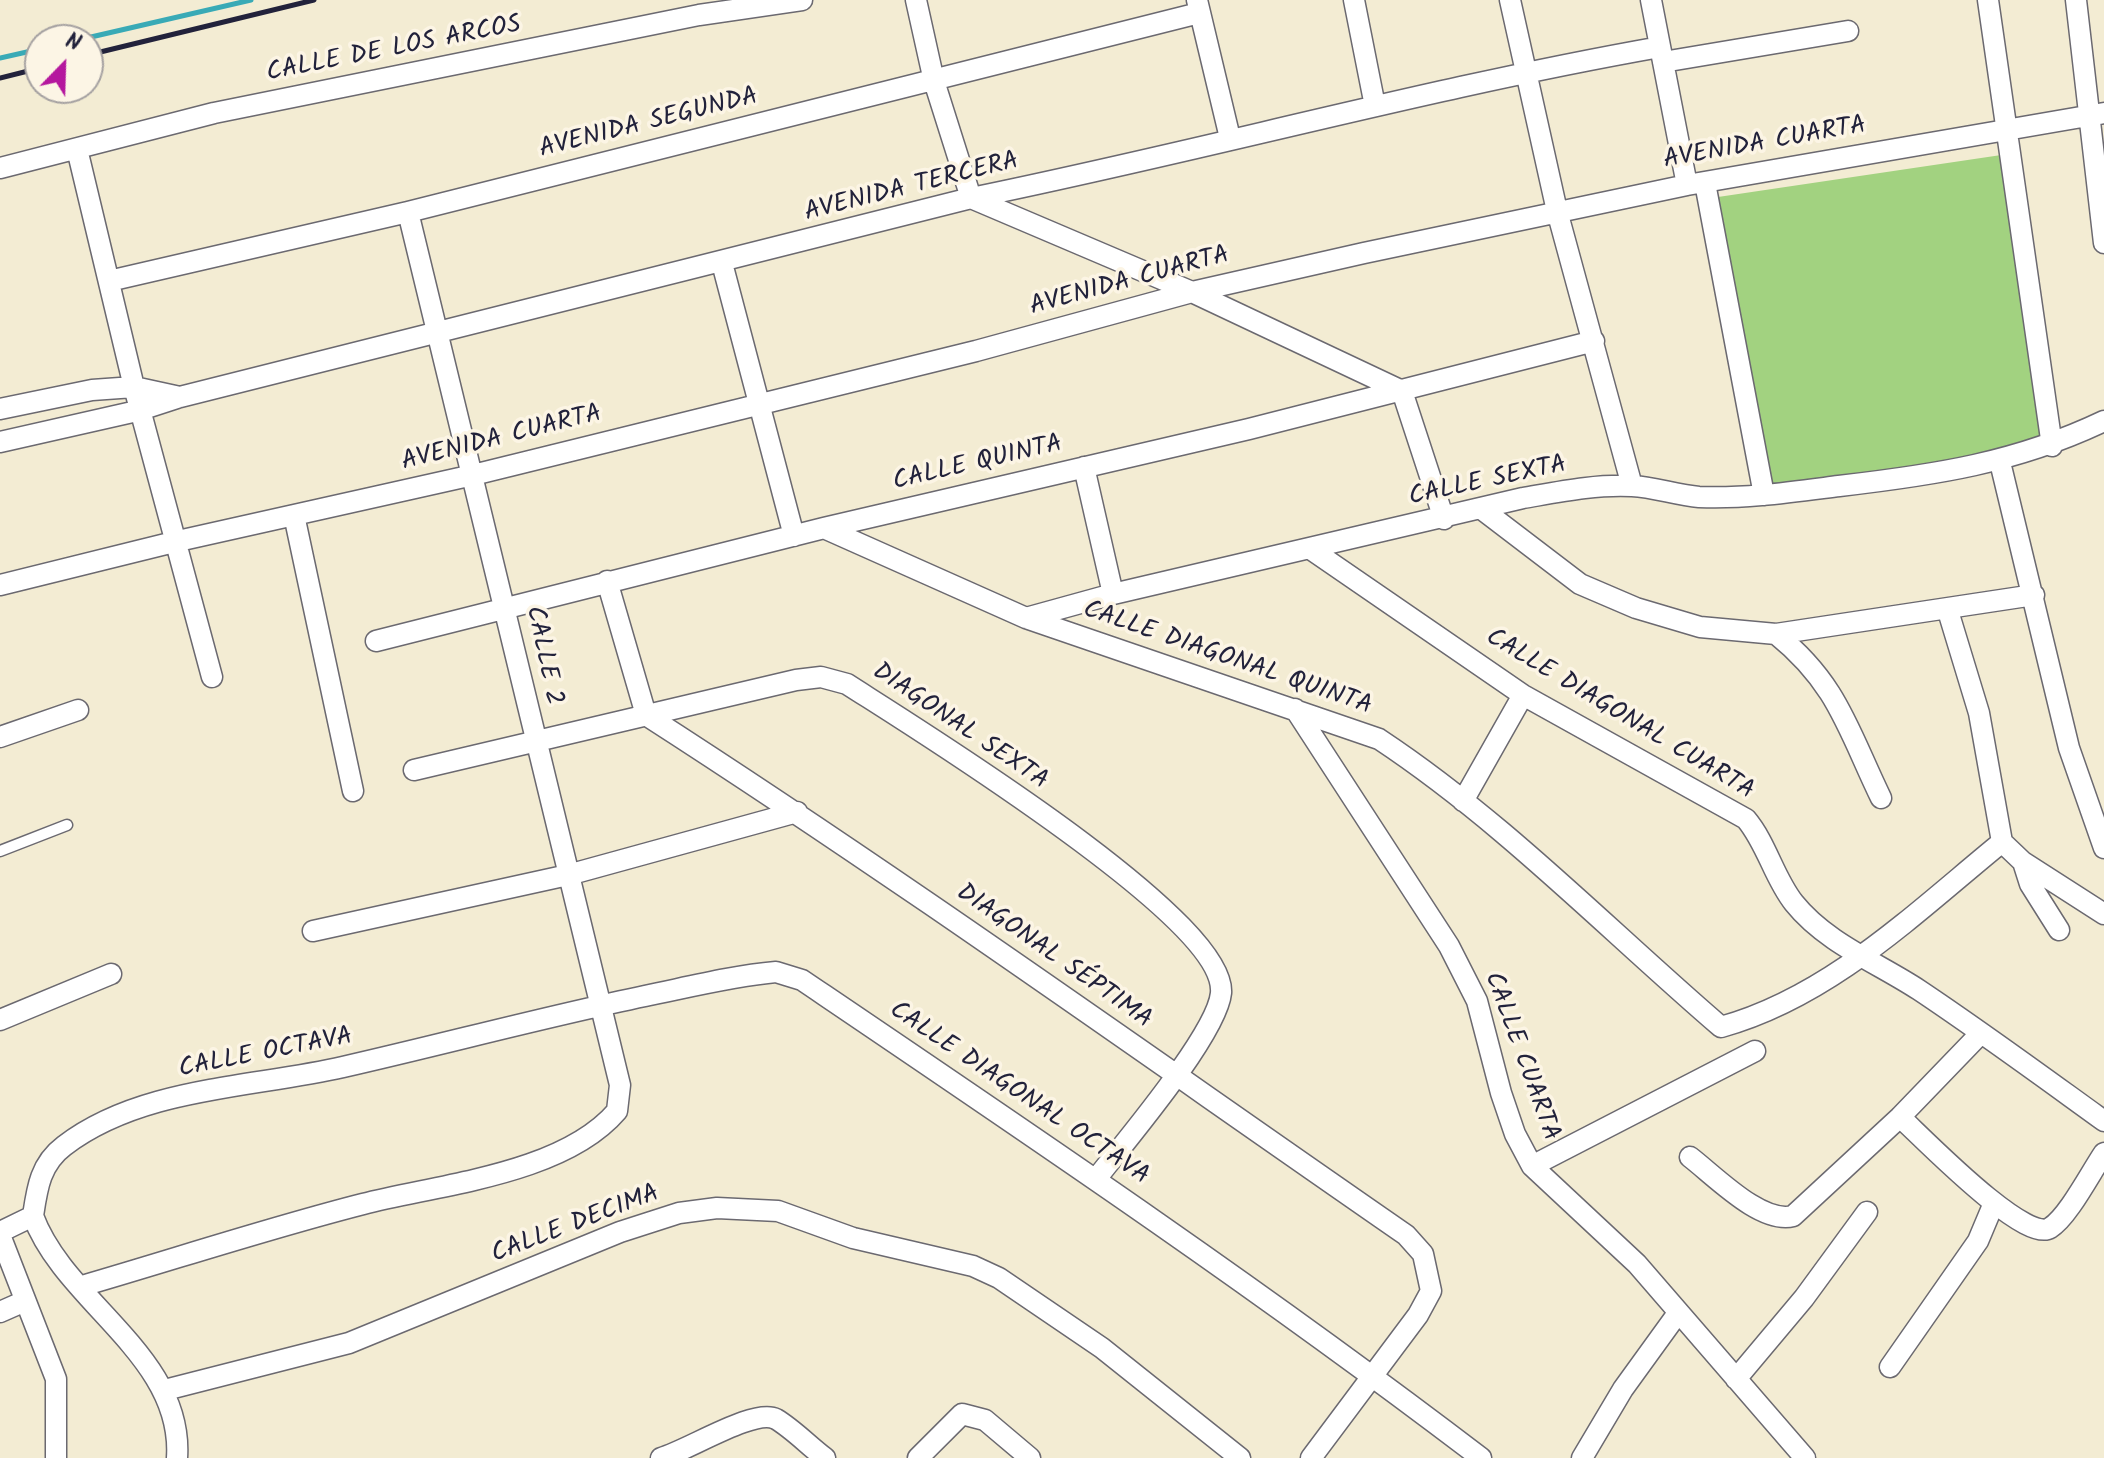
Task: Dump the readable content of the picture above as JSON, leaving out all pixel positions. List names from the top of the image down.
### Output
{
  "streets": {
    "street": [
      "CALLE DE LOS ARCOS",
      "AVENIDA SEGUNDA",
      "AVENIDA CUARTA",
      "AVENIDA TERCERA",
      "CALLE QUINTA",
      "CALLE SEXTA",
      "CALLE 2",
      "CALLE DIAGONAL QUINTA",
      "CALLE DIAGONAL CUARTA",
      "DIAGONAL SEXTA",
      "DIAGONAL SÉPTIMA",
      "CALLE OCTAVA",
      "CALLE CUARTA",
      "CALLE DIAGONAL OCTAVA",
      "CALLE DECIMA"
    ]
  },
  "crossings": [
    ["AVENIDA SEGUNDA", "CALLE 2"],
    ["AVENIDA CUARTA", "CALLE 2"],
    ["AVENIDA TERCERA", "CALLE 2"],
    ["CALLE QUINTA", "CALLE 2"],
    ["CALLE QUINTA", "CALLE DIAGONAL QUINTA"],
    ["CALLE SEXTA", "CALLE DIAGONAL QUINTA"],
    ["CALLE SEXTA", "CALLE DIAGONAL CUARTA"],
    ["CALLE 2", "DIAGONAL SEXTA"],
    ["CALLE 2", "CALLE OCTAVA"],
    ["CALLE 2", "CALLE DIAGONAL OCTAVA"],
    ["CALLE DIAGONAL QUINTA", "CALLE DIAGONAL CUARTA"],
    ["CALLE DIAGONAL QUINTA", "CALLE CUARTA"],
    ["DIAGONAL SEXTA", "DIAGONAL SÉPTIMA"],
    ["DIAGONAL SÉPTIMA", "CALLE DIAGONAL OCTAVA"],
    ["CALLE OCTAVA", "CALLE DIAGONAL OCTAVA"]
  ],
  "north": "top right"
}
